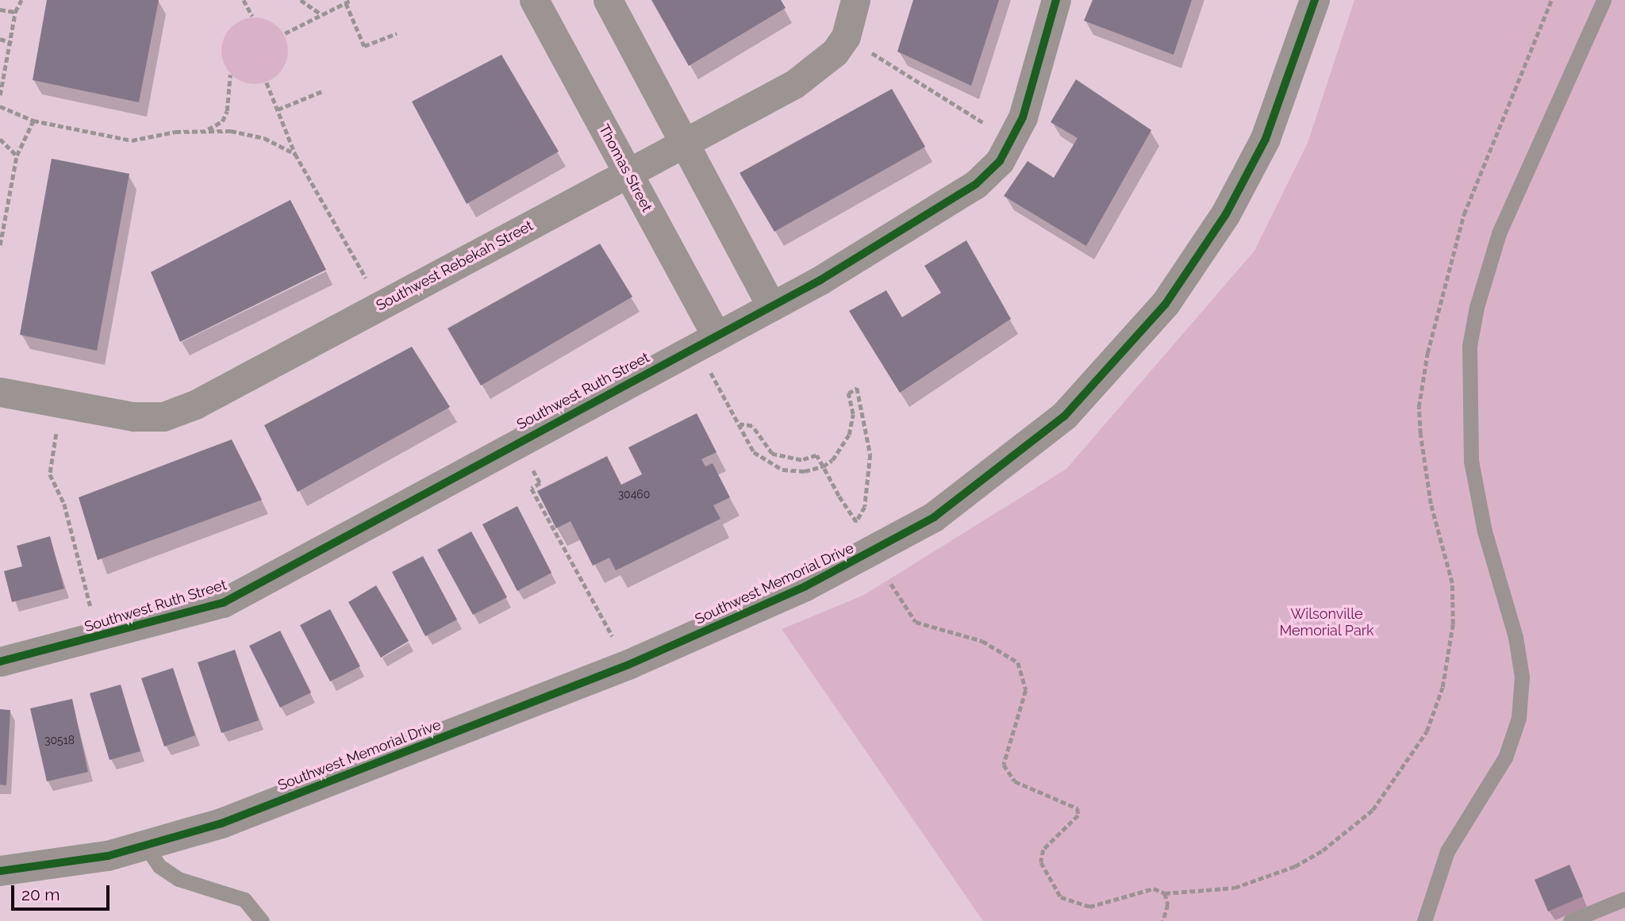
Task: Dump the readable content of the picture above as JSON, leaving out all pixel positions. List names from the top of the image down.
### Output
{
  "streets": {
    "street": [
      "Thomas Street",
      "Southwest Rebekah Street",
      "Southwest Ruth Street",
      "Southwest Memorial Drive"
    ]
  },
  "crossings": [
    ["Thomas Street", "Southwest Rebekah Street"],
    ["Thomas Street", "Southwest Ruth Street"]
  ],
  "parks": ["Wilsonville Memorial Park"],
  "house_numbers": ["30460", "30518"],
  "scale_bar": "20 m"
}
